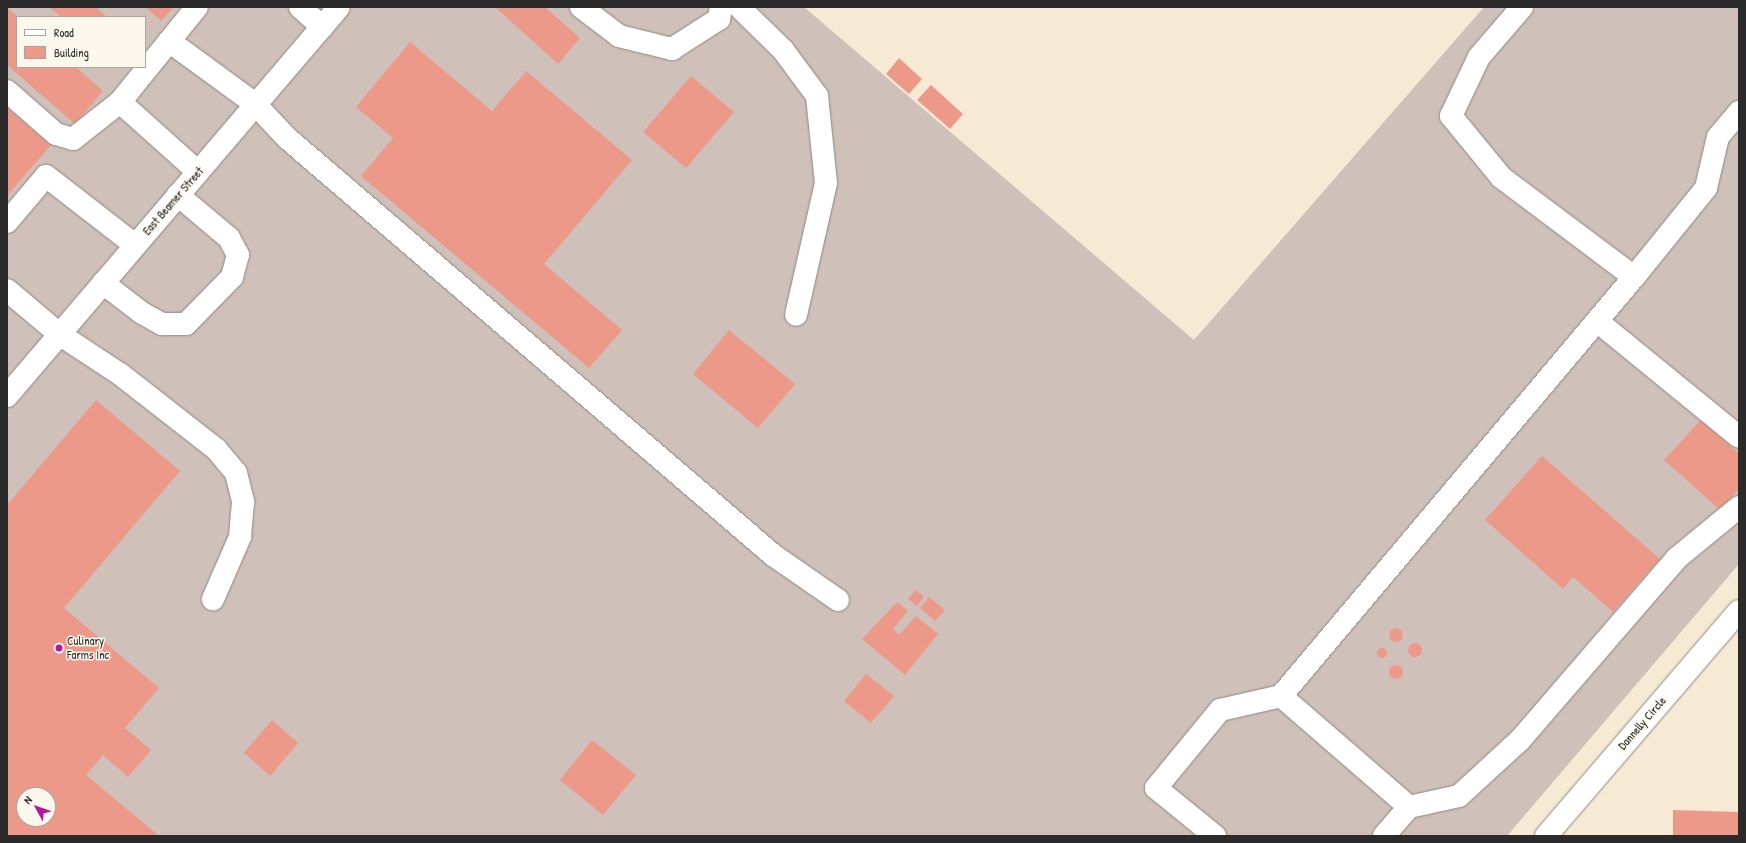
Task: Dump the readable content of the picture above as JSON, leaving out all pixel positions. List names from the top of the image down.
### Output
{
  "streets": {
    "street": ["East Beamer Street", "Dannelly Circle"]
  },
  "places": ["Culinary Farms Inc"],
  "legend": ["Road", "Building"],
  "north": "top left"
}
